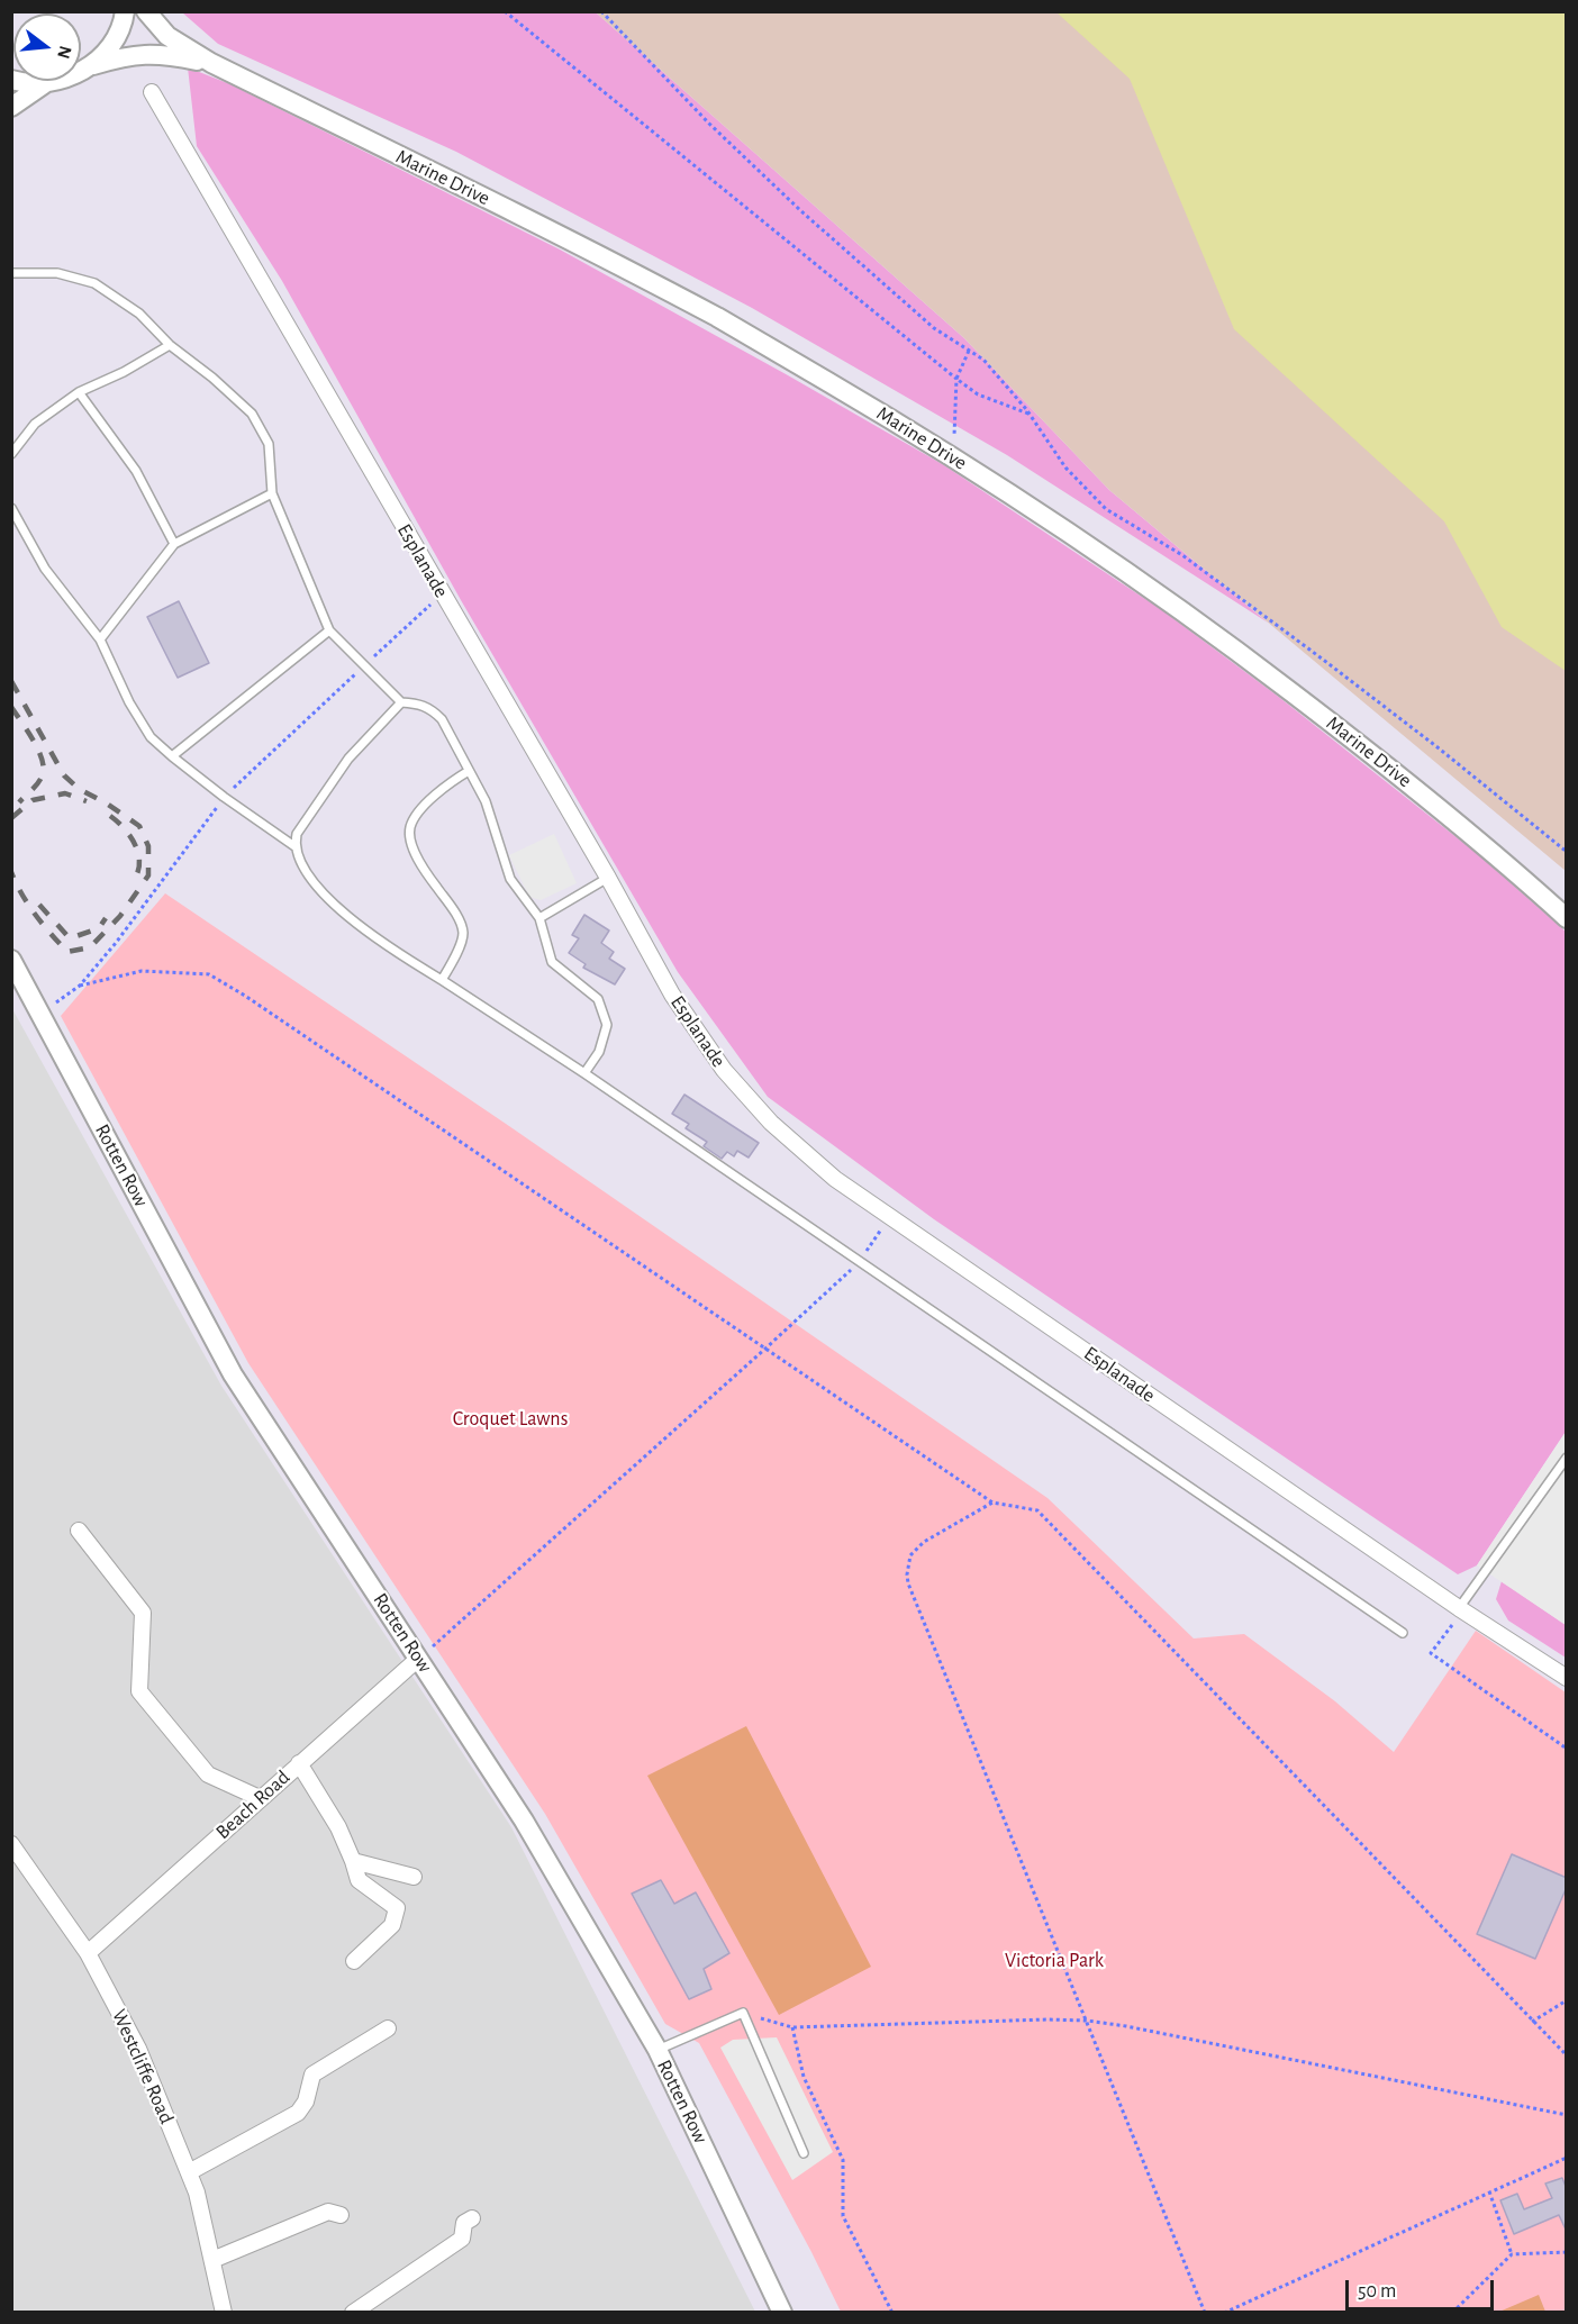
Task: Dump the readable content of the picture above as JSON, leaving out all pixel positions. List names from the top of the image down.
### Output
{
  "streets": {
    "street": [
      "Marine Drive",
      "Esplanade",
      "Rotten Row",
      "Beach Road",
      "Westcliffe Road"
    ]
  },
  "crossings": [
    ["Rotten Row", "Beach Road"],
    ["Beach Road", "Westcliffe Road"]
  ],
  "parks": ["Croquet Lawns", "Victoria Park"],
  "scale_bar": "50 m",
  "north": "right"
}
